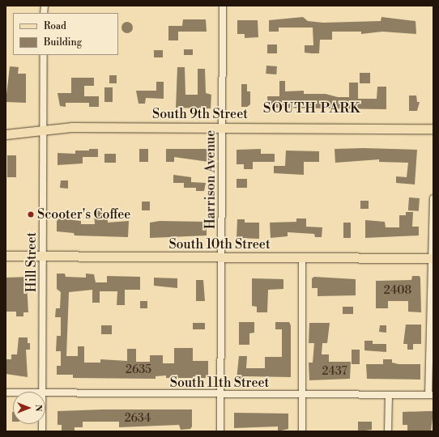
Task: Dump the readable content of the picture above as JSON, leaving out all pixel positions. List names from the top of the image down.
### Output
{
  "streets": {
    "main road": ["South 9th Street", "South 10th Street"],
    "street": ["Harrison Avenue", "Hill Street", "South 11th Street"]
  },
  "crossings": [
    ["South 9th Street", "Harrison Avenue"],
    ["South 9th Street", "Hill Street"],
    ["Harrison Avenue", "South 10th Street"],
    ["Harrison Avenue", "South 11th Street"],
    ["South 10th Street", "Hill Street"]
  ],
  "districts": ["SOUTH PARK"],
  "places": ["Scooter's Coffee"],
  "house_numbers": [
    "2408",
    "2635",
    "2437",
    "2634"
  ],
  "legend": ["Road", "Building"],
  "north": "right"
}
